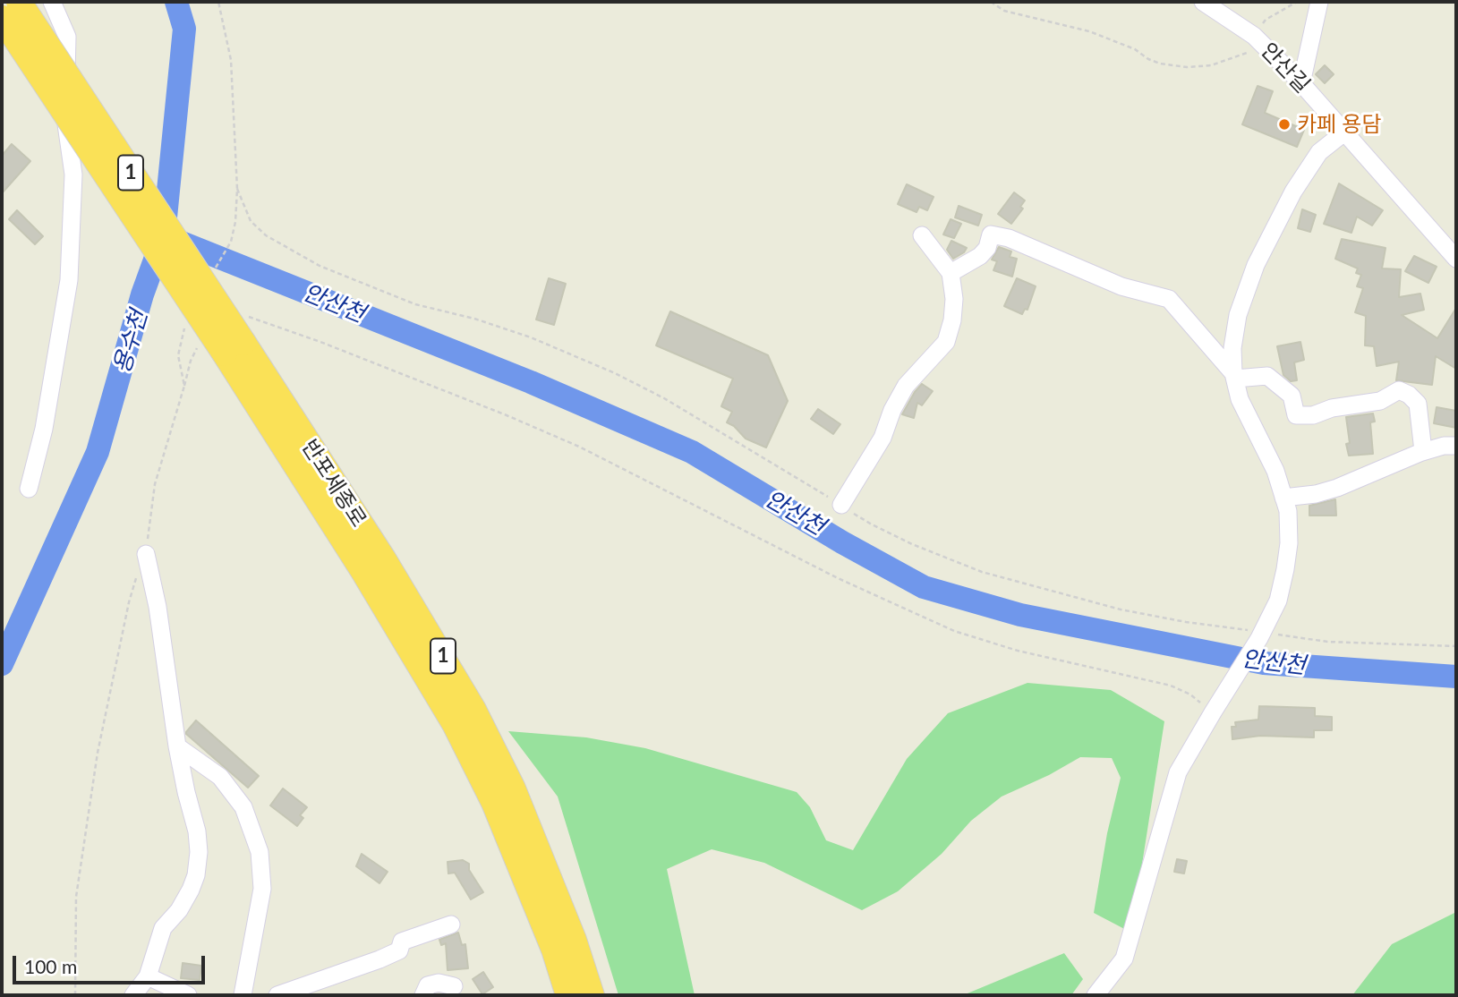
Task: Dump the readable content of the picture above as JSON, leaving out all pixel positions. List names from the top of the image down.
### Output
{
  "streets": {
    "highway": ["1", "반포세종로"],
    "street": ["안산길"]
  },
  "water": ["안산천", "용수천"],
  "places": ["카페 용담"],
  "scale_bar": "100 m"
}
